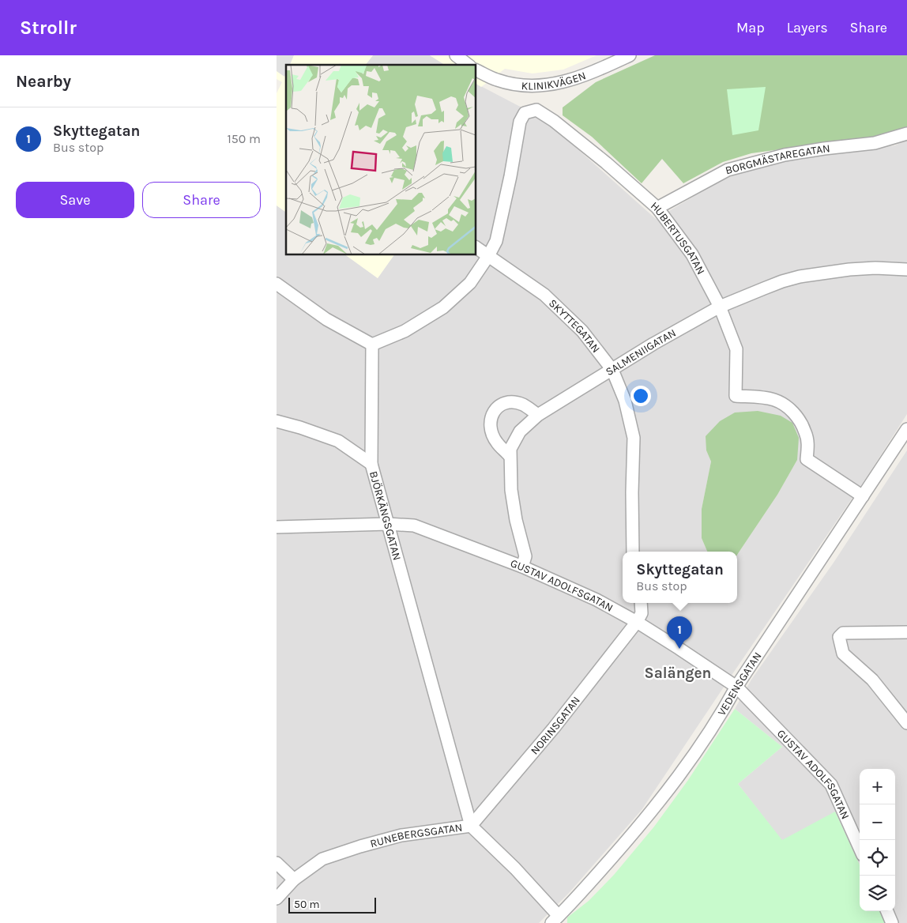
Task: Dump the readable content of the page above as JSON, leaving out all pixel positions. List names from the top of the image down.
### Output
{
  "streets": {
    "street": [
      "KLINIKVÄGEN",
      "BORGMÄSTAREGATAN",
      "HUBERTUSGATAN",
      "SKYTTEGATAN",
      "SALMENIIGATAN",
      "BJÖRKÄNGSGATAN",
      "GUSTAV ADOLFSGATAN",
      "VEDENSGATAN",
      "NORINSGATAN",
      "RUNEBERGSGATAN"
    ]
  },
  "crossings": [
    ["BORGMÄSTAREGATAN", "HUBERTUSGATAN"],
    ["HUBERTUSGATAN", "SKYTTEGATAN"],
    ["HUBERTUSGATAN", "SALMENIIGATAN"],
    ["HUBERTUSGATAN", "VEDENSGATAN"],
    ["SKYTTEGATAN", "SALMENIIGATAN"],
    ["SALMENIIGATAN", "GUSTAV ADOLFSGATAN"],
    ["BJÖRKÄNGSGATAN", "GUSTAV ADOLFSGATAN"],
    ["BJÖRKÄNGSGATAN", "NORINSGATAN"],
    ["BJÖRKÄNGSGATAN", "RUNEBERGSGATAN"],
    ["GUSTAV ADOLFSGATAN", "VEDENSGATAN"],
    ["GUSTAV ADOLFSGATAN", "NORINSGATAN"],
    ["VEDENSGATAN", "RUNEBERGSGATAN"],
    ["NORINSGATAN", "RUNEBERGSGATAN"]
  ],
  "districts": ["Salängen"],
  "scale_bar": "50 m",
  "page": {
    "header": "Strollr",
    "nav": ["Map", "Layers", "Share"],
    "heading": "Nearby",
    "list": [
      {
        "mark": "1",
        "name": "Skyttegatan",
        "note": "Bus stop",
        "value": "150 m"
      }
    ],
    "buttons": ["Save", "Share"],
    "popup": ["Skyttegatan", "Bus stop"],
    "pins": "1",
    "map_buttons": ["+", "−"],
    "scale": "50 m"
  }
}
